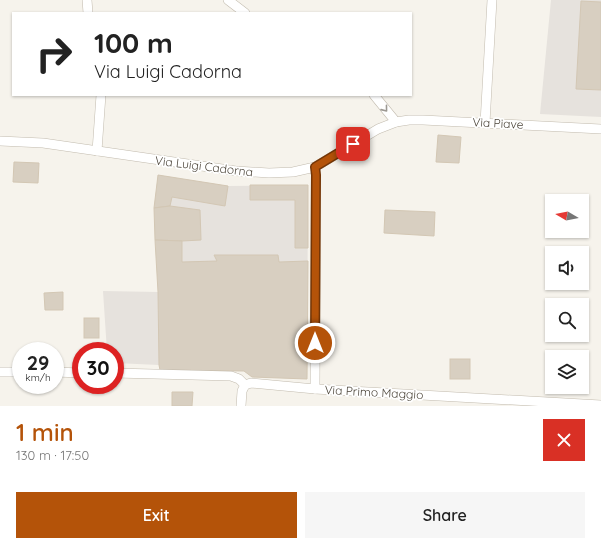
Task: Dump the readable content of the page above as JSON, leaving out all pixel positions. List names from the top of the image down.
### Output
{
  "streets": {
    "street": ["Via Piave", "Via Luigi Cadorna", "Via Primo Maggio"]
  },
  "crossings": [
    ["Via Piave", "Via Luigi Cadorna"]
  ],
  "north": "left",
  "page": {
    "turn": ["100 m", "Via Luigi Cadorna"],
    "speed": "29 km/h",
    "limit": "30",
    "heading": ["1 min", "130 m · 17:50"],
    "buttons": ["Exit", "Share"]
  }
}
